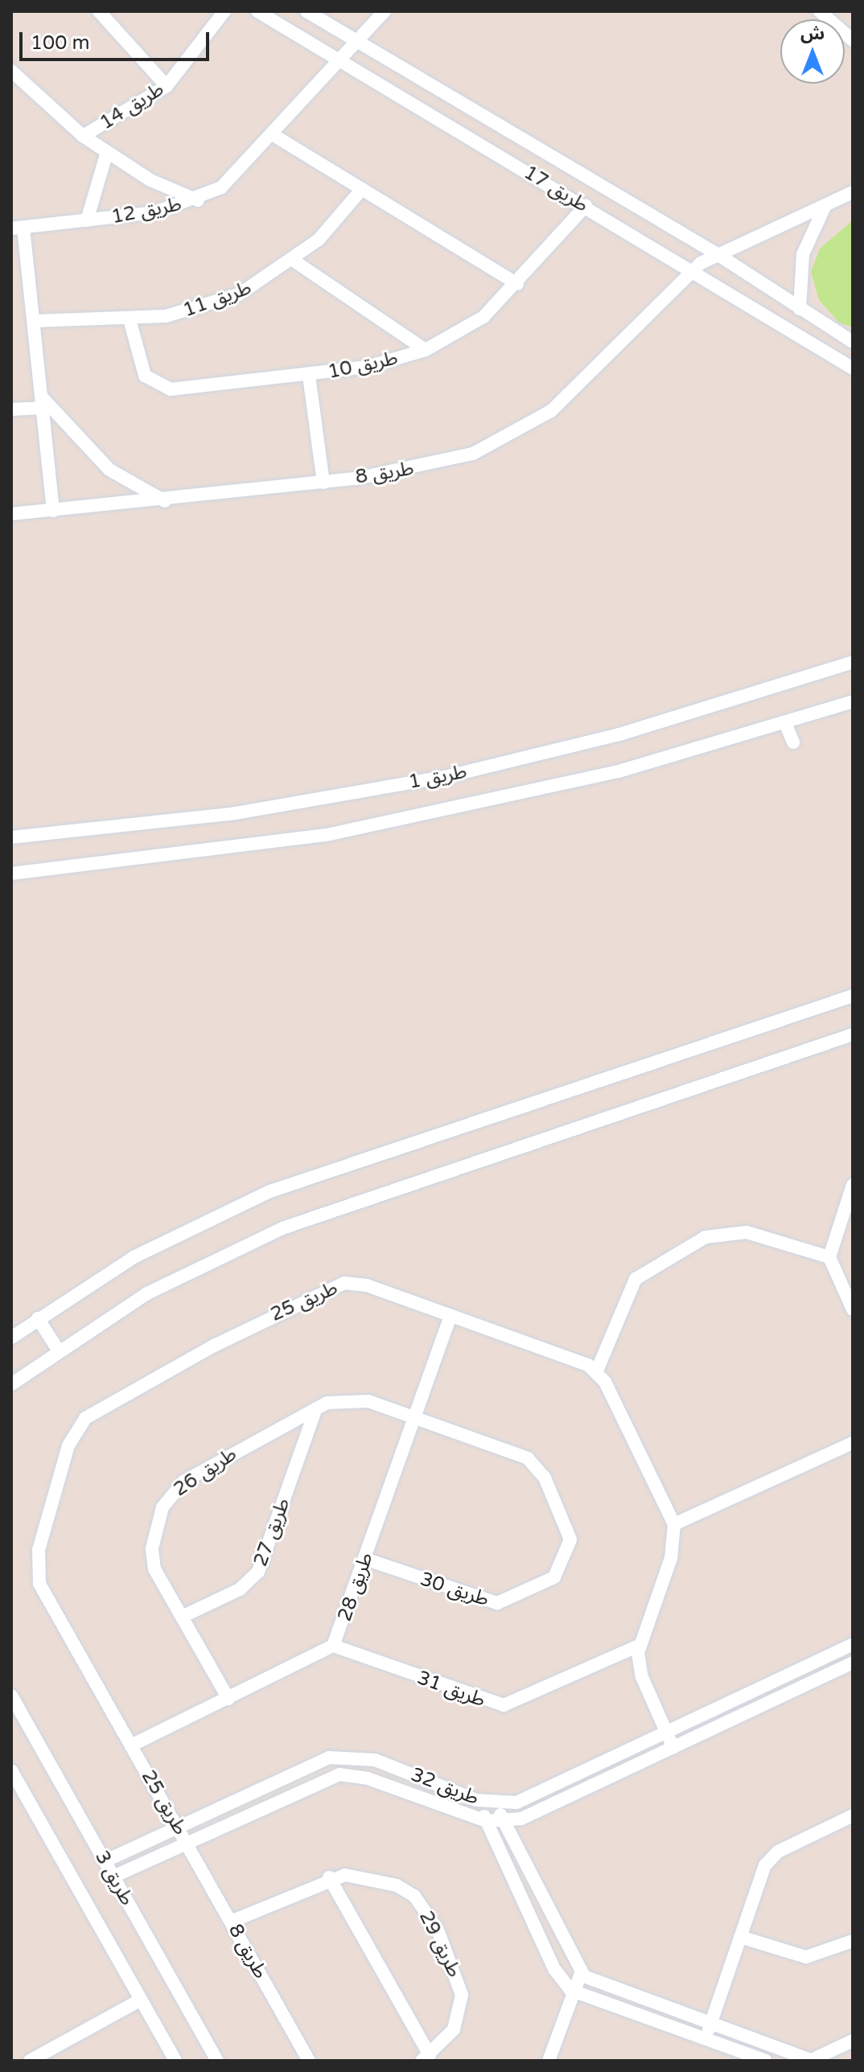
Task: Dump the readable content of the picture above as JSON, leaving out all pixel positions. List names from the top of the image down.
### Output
{
  "streets": {
    "street": [
      "طريق 14",
      "طريق 17",
      "طريق 12",
      "طريق 11",
      "طريق 10",
      "طريق 8",
      "طريق 1",
      "طريق 25",
      "طريق 26",
      "طريق 27",
      "طريق 28",
      "طريق 30",
      "طريق 31",
      "طريق 32",
      "طريق 3",
      "طريق 29"
    ]
  },
  "crossings": [
    ["طريق 17", "طريق 12"],
    ["طريق 17", "طريق 10"],
    ["طريق 17", "طريق 8"],
    ["طريق 11", "طريق 10"],
    ["طريق 8", "طريق 25"],
    ["طريق 8", "طريق 32"],
    ["طريق 8", "طريق 29"],
    ["طريق 25", "طريق 28"],
    ["طريق 25", "طريق 32"],
    ["طريق 26", "طريق 27"],
    ["طريق 26", "طريق 28"],
    ["طريق 26", "طريق 30"],
    ["طريق 28", "طريق 30"],
    ["طريق 28", "طريق 31"],
    ["طريق 32", "طريق 3"]
  ],
  "scale_bar": "100 m",
  "north": "top"
}
